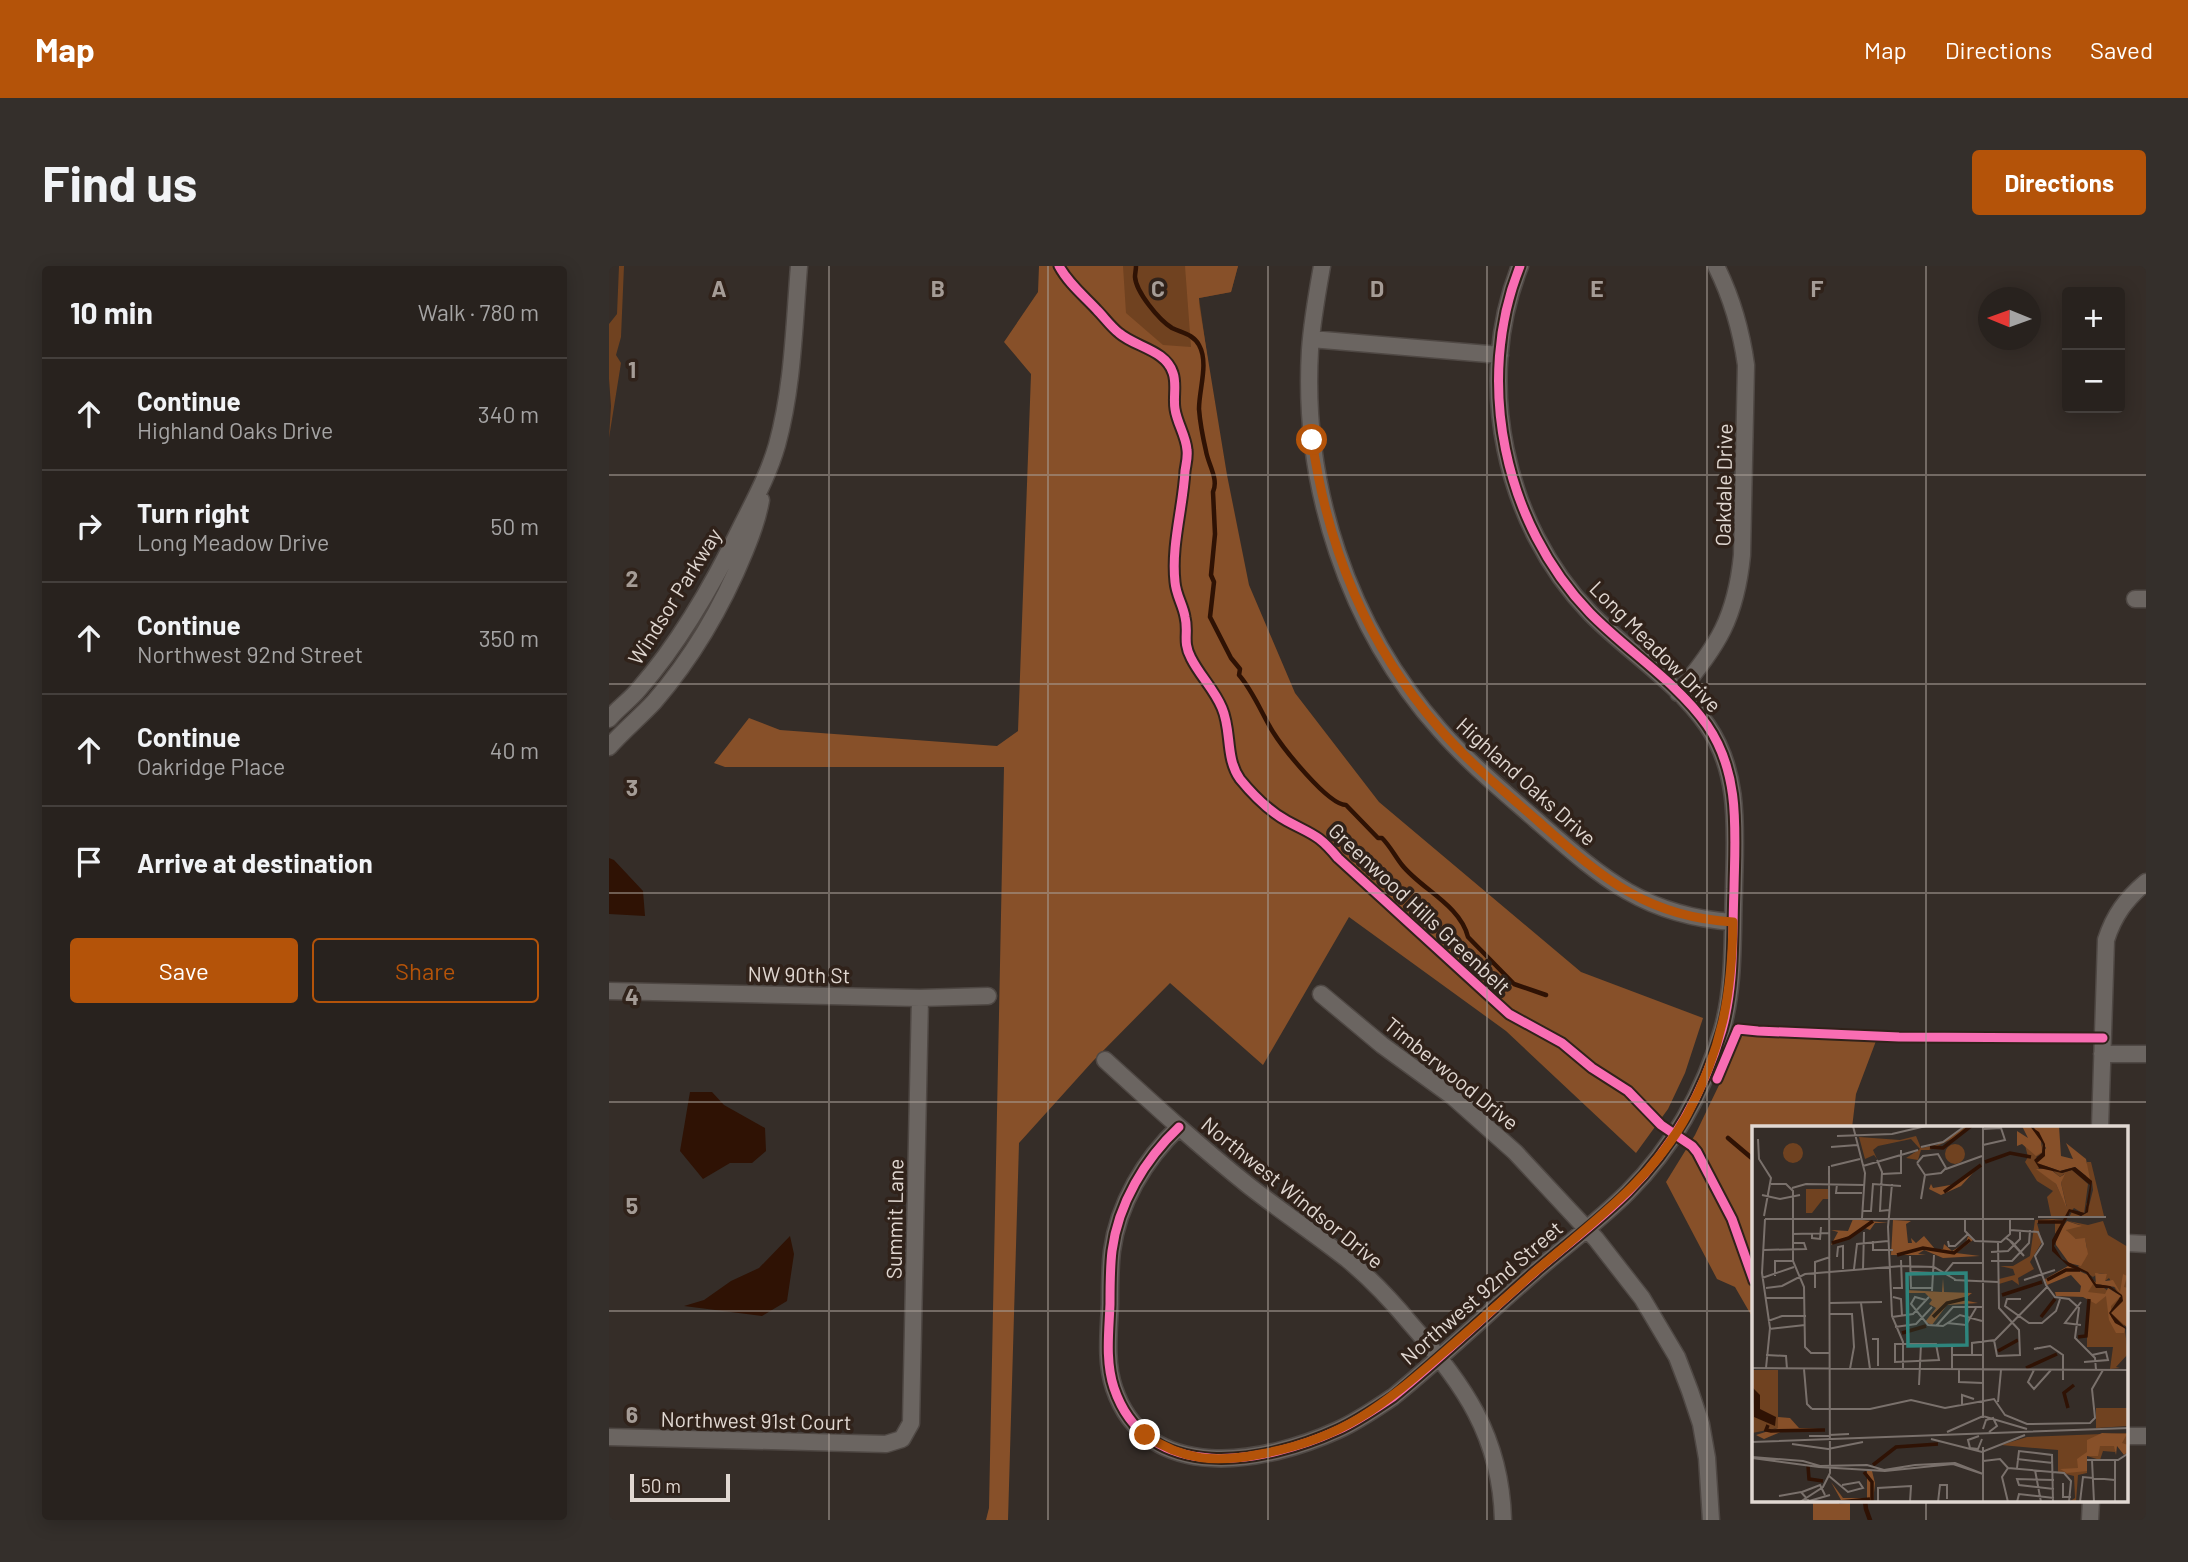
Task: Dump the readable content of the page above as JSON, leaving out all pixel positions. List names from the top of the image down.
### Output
{
  "streets": {
    "street": [
      "Oakdale Drive",
      "Windsor Parkway",
      "Long Meadow Drive",
      "Highland Oaks Drive",
      "NW 90th St",
      "Timberwood Drive",
      "Northwest Windsor Drive",
      "Summit Lane",
      "Northwest 92nd Street",
      "Northwest 91st Court"
    ],
    "cycle path": ["Greenwood Hills Greenbelt"]
  },
  "crossings": [
    ["Oakdale Drive", "Long Meadow Drive"],
    ["Long Meadow Drive", "Highland Oaks Drive"],
    ["Long Meadow Drive", "Northwest 92nd Street"],
    ["NW 90th St", "Summit Lane"],
    ["Timberwood Drive", "Northwest 92nd Street"],
    ["Northwest Windsor Drive", "Northwest 92nd Street"],
    ["Summit Lane", "Northwest 91st Court"]
  ],
  "scale_bar": "50 m",
  "north": "left",
  "page": {
    "header": "Map",
    "nav": ["Map", "Directions", "Saved"],
    "buttons": [
      "Directions",
      ["Save", "Share"]
    ],
    "title": "Find us",
    "heading": ["10 min", "Walk · 780 m"],
    "map_buttons": ["+", "−"],
    "list": [
      ["Continue", "Highland Oaks Drive", "340 m"],
      ["Turn right", "Long Meadow Drive", "50 m"],
      ["Continue", "Northwest 92nd Street", "350 m"],
      ["Continue", "Oakridge Place", "40 m"],
      "Arrive at destination"
    ],
    "scale": "50 m"
  },
  "grid": {
    "columns": [
      "A",
      "B",
      "C",
      "D",
      "E",
      "F"
    ],
    "rows": [
      "1",
      "2",
      "3",
      "4",
      "5",
      "6"
    ]
  }
}
